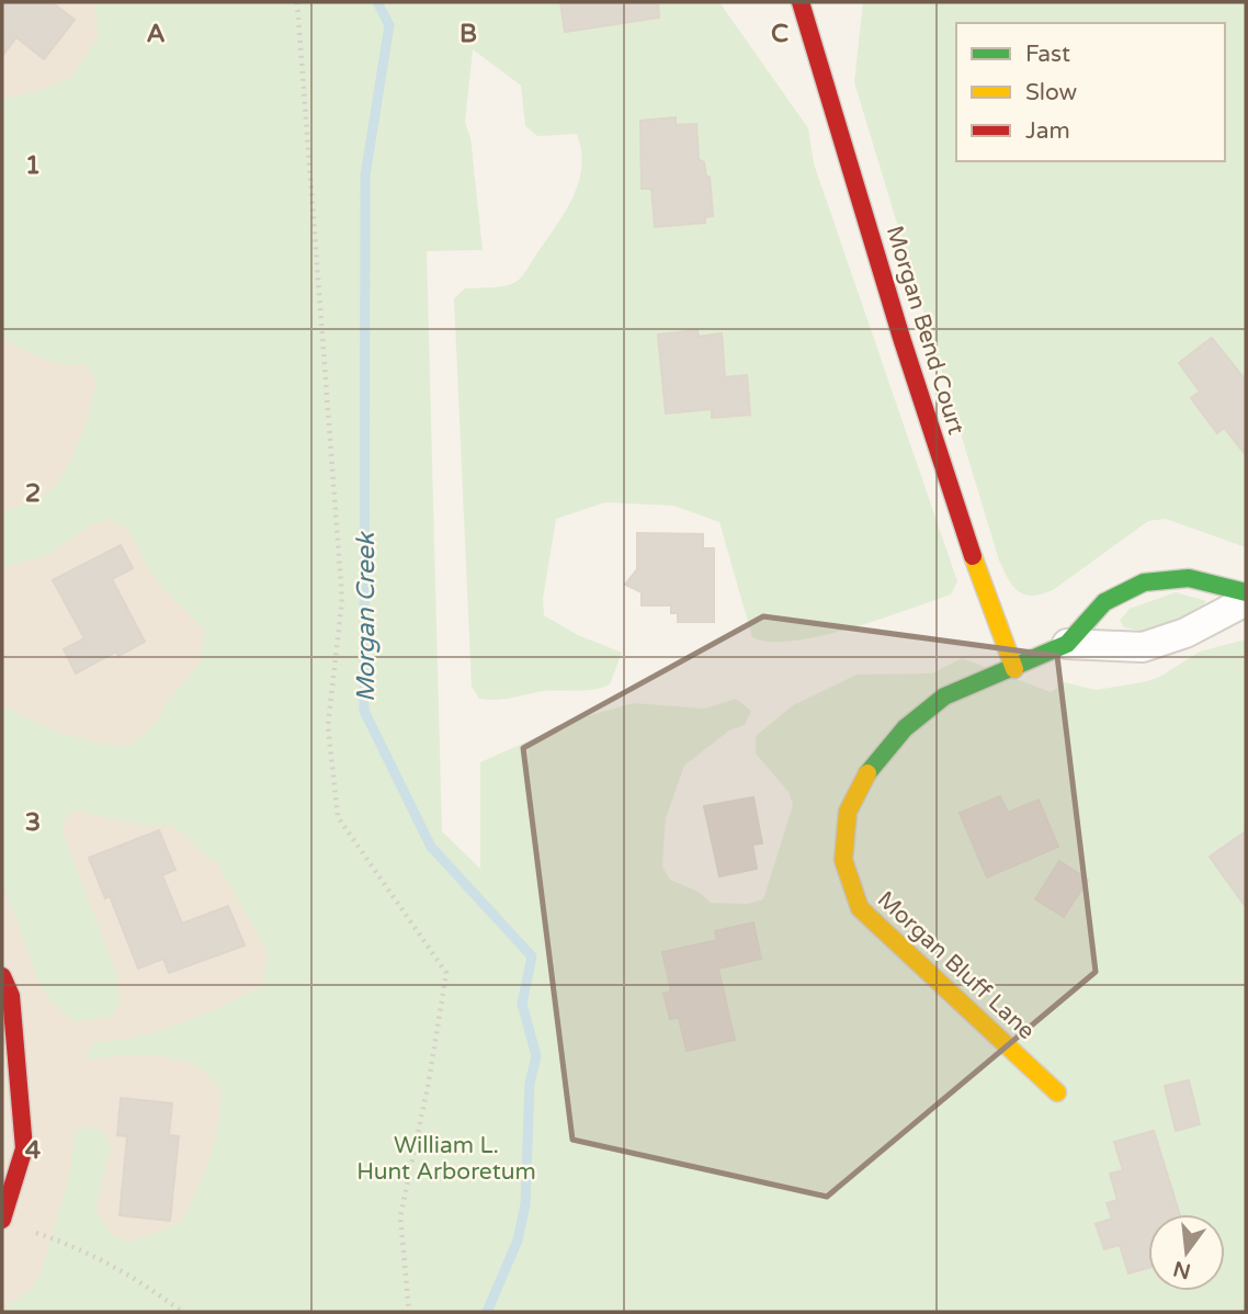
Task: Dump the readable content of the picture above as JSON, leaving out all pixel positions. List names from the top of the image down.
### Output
{
  "streets": {
    "street": ["Morgan Bend Court", "Morgan Bluff Lane"]
  },
  "crossings": [
    ["Morgan Bend Court", "Morgan Bluff Lane"]
  ],
  "water": ["Morgan Creek"],
  "parks": ["William L. Hunt Arboretum"],
  "legend": ["Fast", "Slow", "Jam"],
  "north": "bottom",
  "grid": {
    "columns": ["A", "B", "C"],
    "rows": [
      "1",
      "2",
      "3",
      "4"
    ]
  }
}
